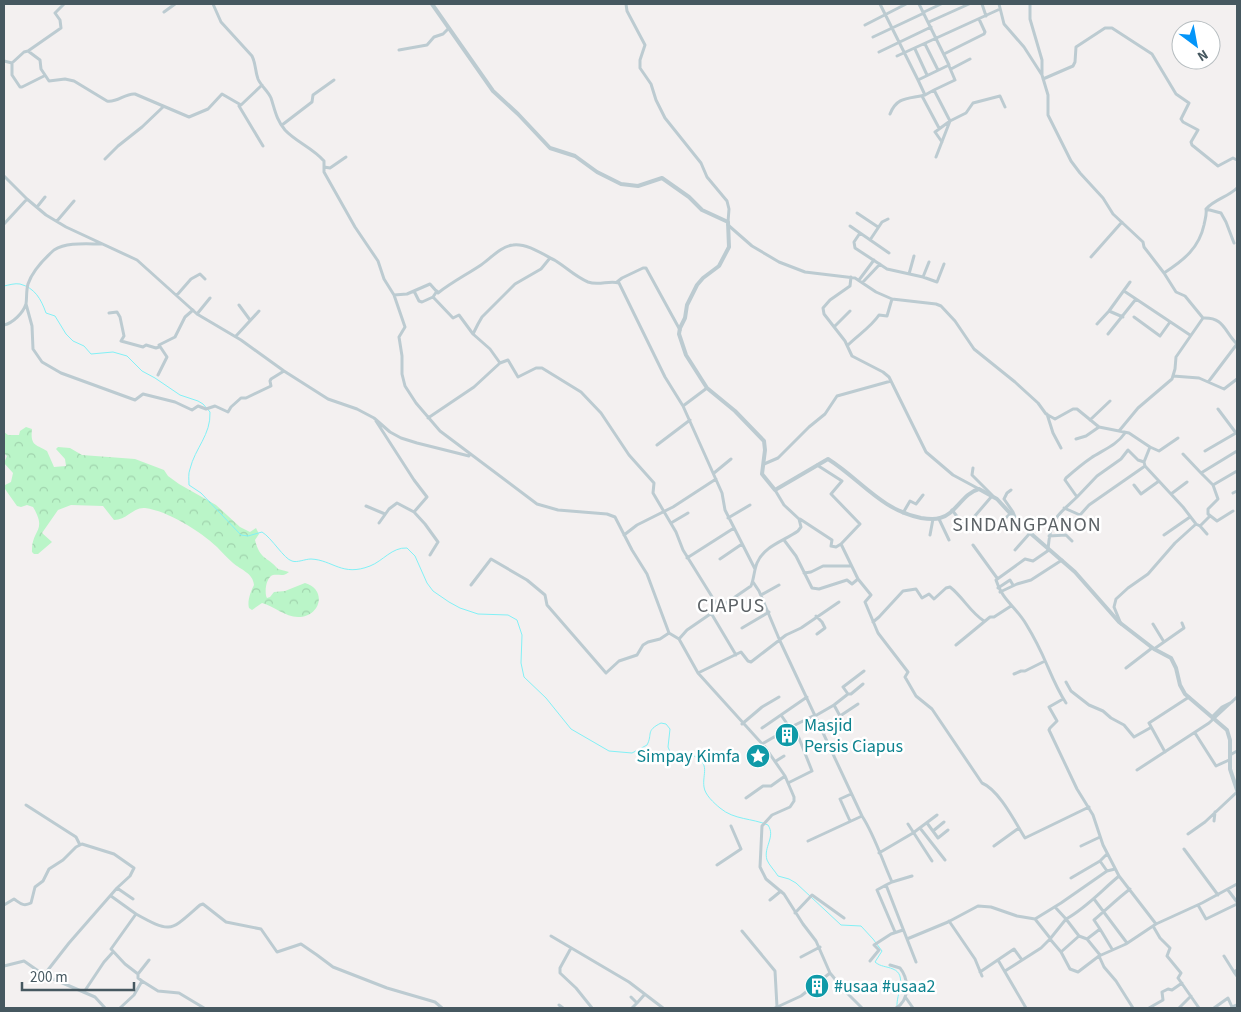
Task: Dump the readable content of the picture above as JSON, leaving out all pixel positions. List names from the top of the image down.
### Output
{
  "districts": ["SINDANGPANON", "CIAPUS"],
  "places": {
    "building": ["Masjid Persis Ciapus", "#usaa #usaa2"],
    "place": ["Simpay Kimfa"]
  },
  "scale_bar": "200 m",
  "north": "bottom right"
}
